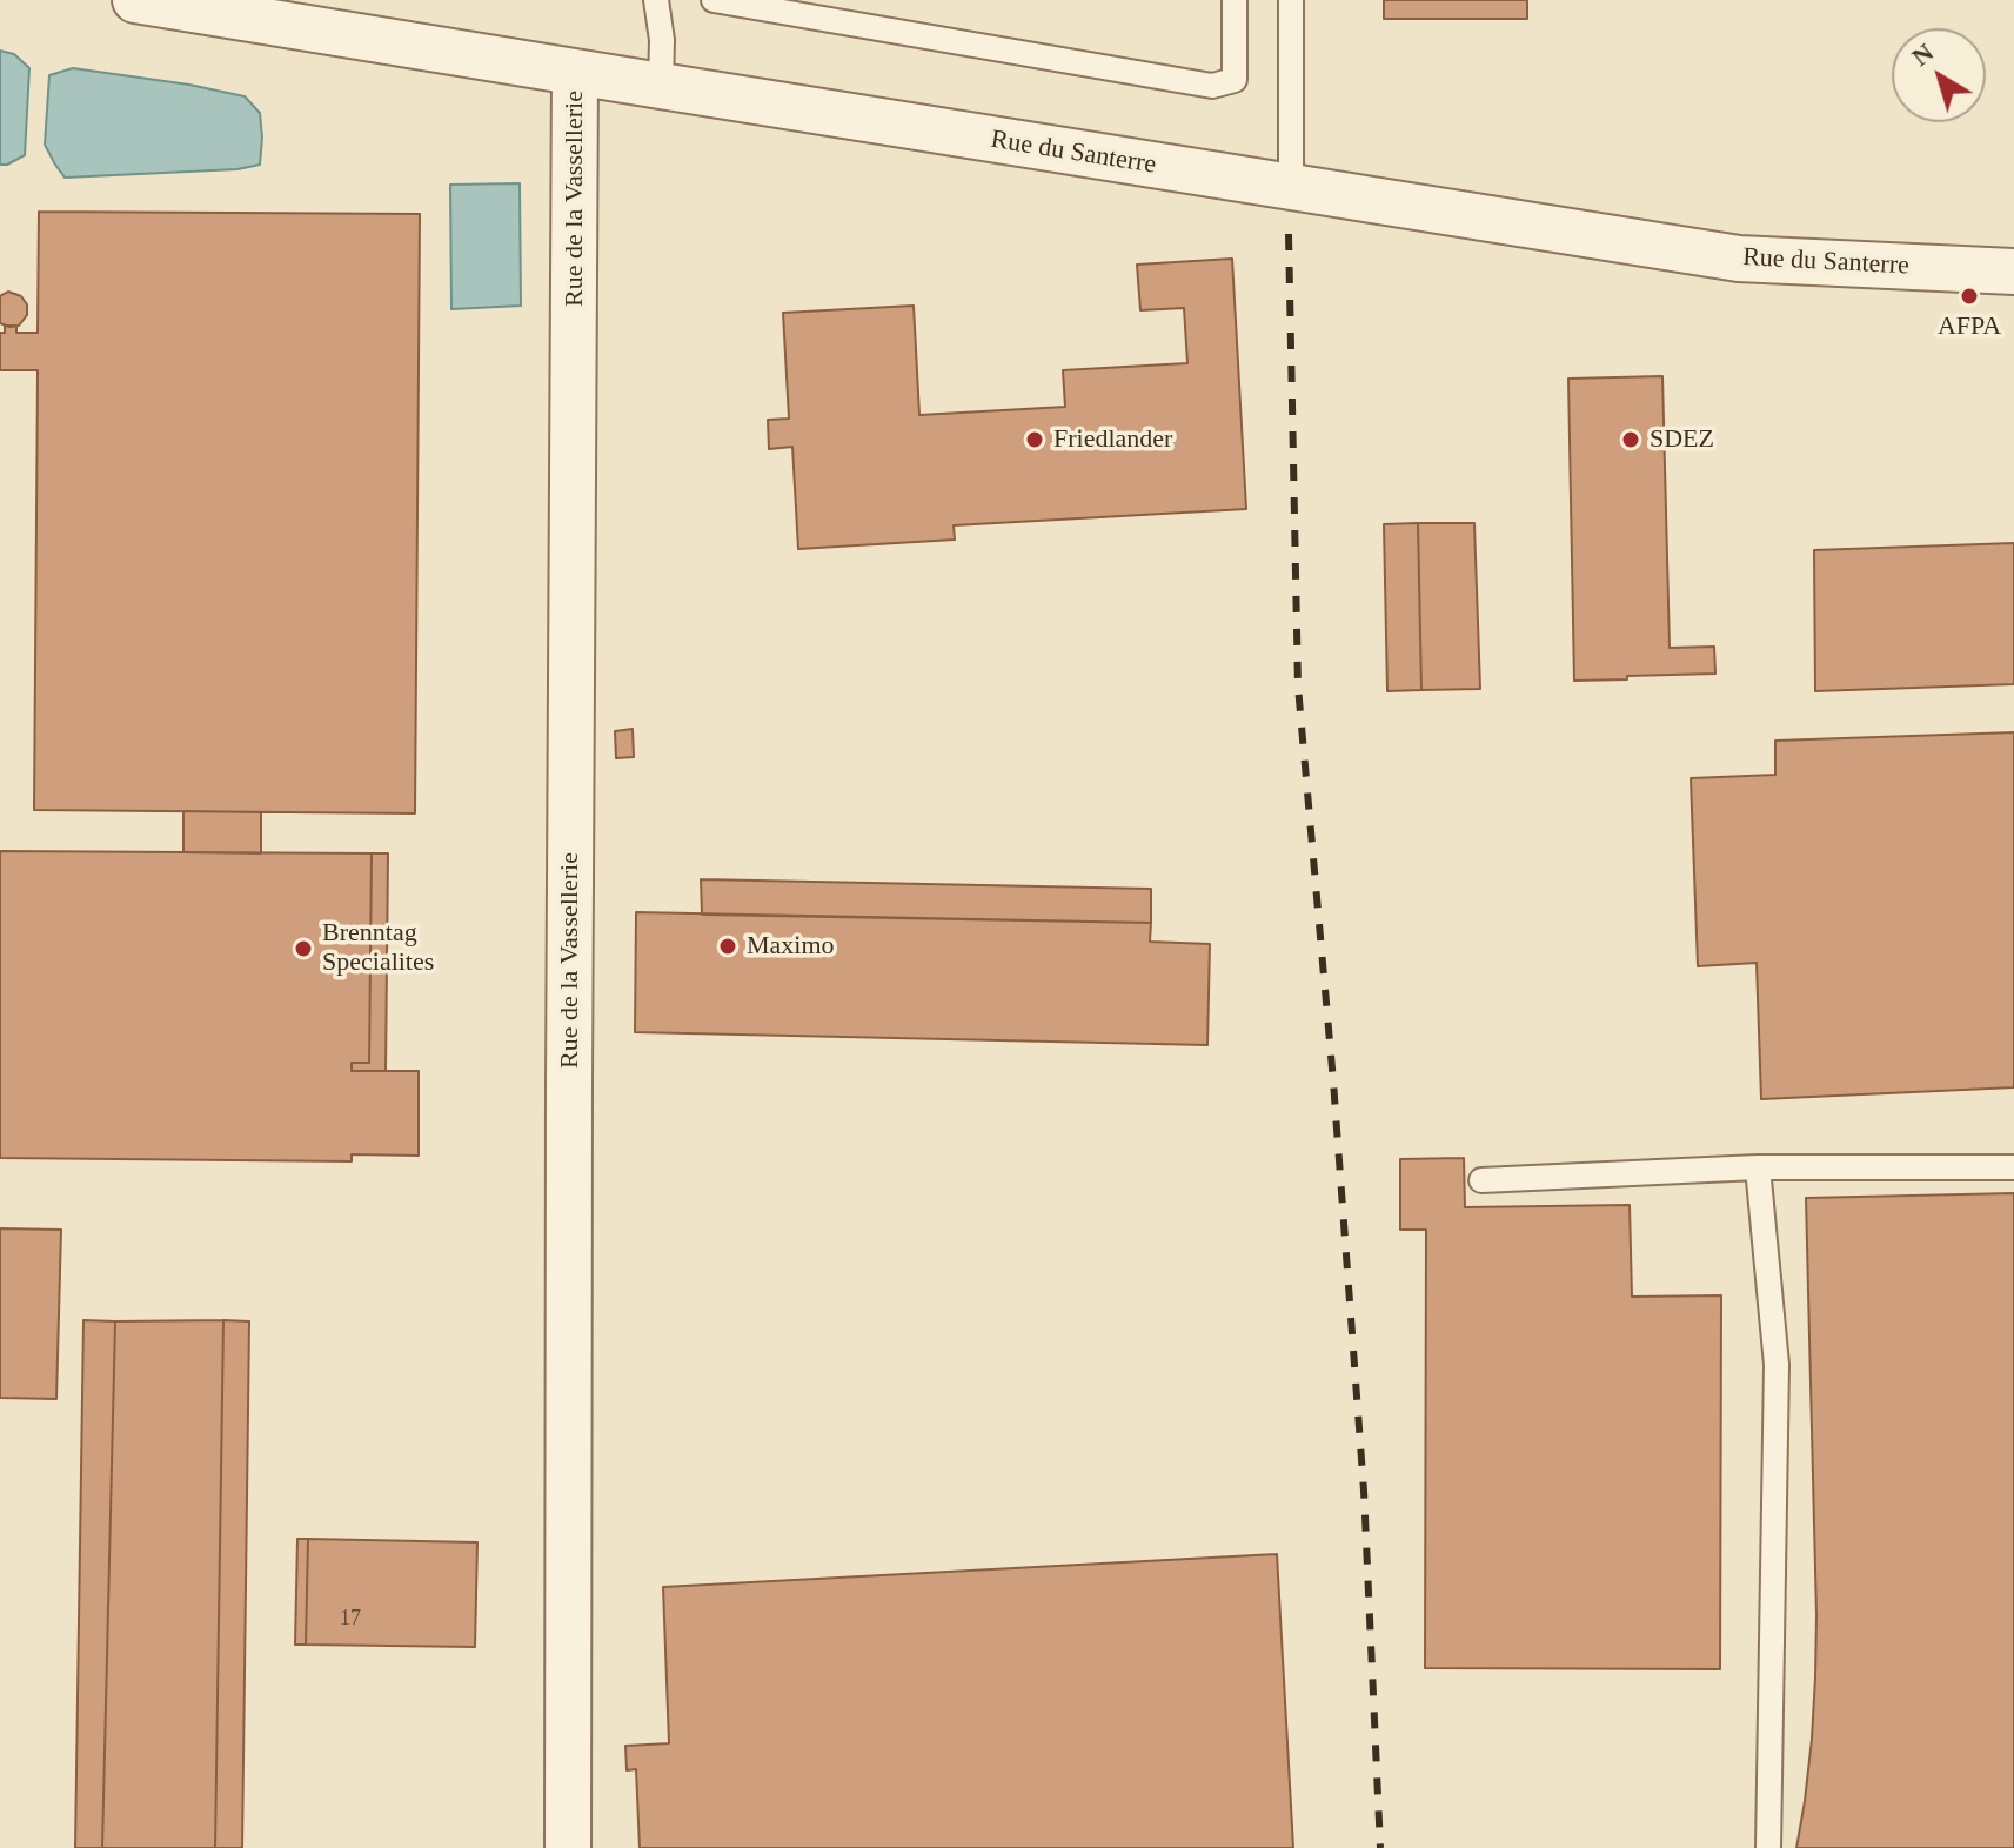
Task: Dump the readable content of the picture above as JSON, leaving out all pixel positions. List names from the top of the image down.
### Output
{
  "streets": {
    "street": ["Rue du Santerre", "Rue de la Vassellerie"]
  },
  "crossings": [
    ["Rue du Santerre", "Rue de la Vassellerie"]
  ],
  "places": [
    "AFPA",
    "Friedlander",
    "SDEZ",
    "Maximo",
    "Brenntag Specialites"
  ],
  "house_numbers": ["17"],
  "north": "top left"
}
